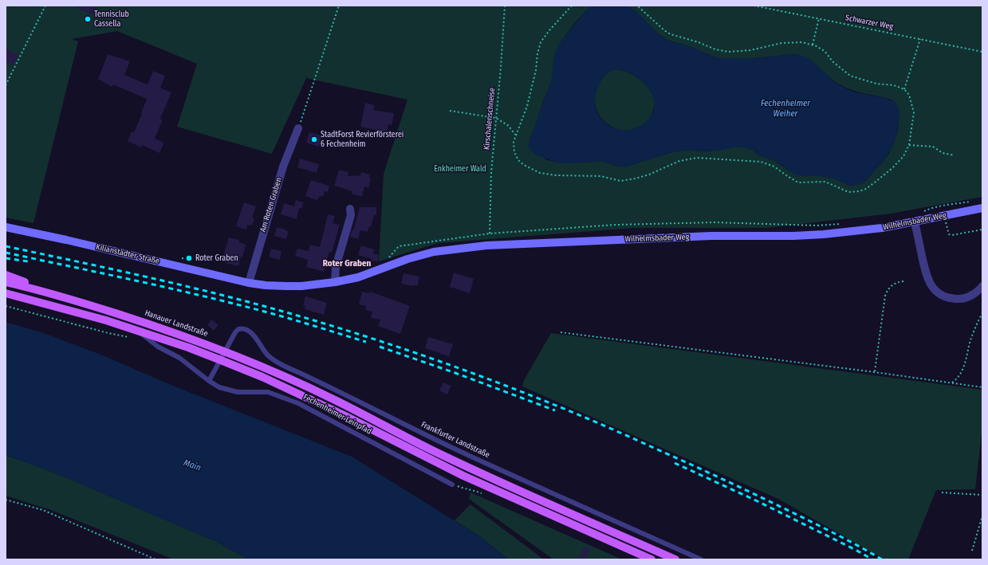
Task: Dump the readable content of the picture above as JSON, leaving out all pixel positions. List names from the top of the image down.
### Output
{
  "streets": {
    "main road": ["Hanauer Landstraße"],
    "street": ["Am Roten Graben", "Wilhelmsbader Weg", "Kilianstädter Straße"],
    "lane": ["Fechenheimer Leinpfad", "Frankfurter Landstraße"],
    "path": ["Schwarzer Weg", "Kirschalenschneise"]
  },
  "crossings": [
    ["Am Roten Graben", "Wilhelmsbader Weg"],
    ["Am Roten Graben", "Kilianstädter Straße"],
    ["Wilhelmsbader Weg", "Kilianstädter Straße"],
    ["Hanauer Landstraße", "Frankfurter Landstraße"]
  ],
  "districts": ["Roter Graben"],
  "water": ["Fechenheimer Weiher", "Main"],
  "parks": ["Enkheimer Wald"],
  "places": ["Tennisclub Cassella", "StadtForst Revierförsterei 6 Fechenheim", "Roter Graben"]
}
